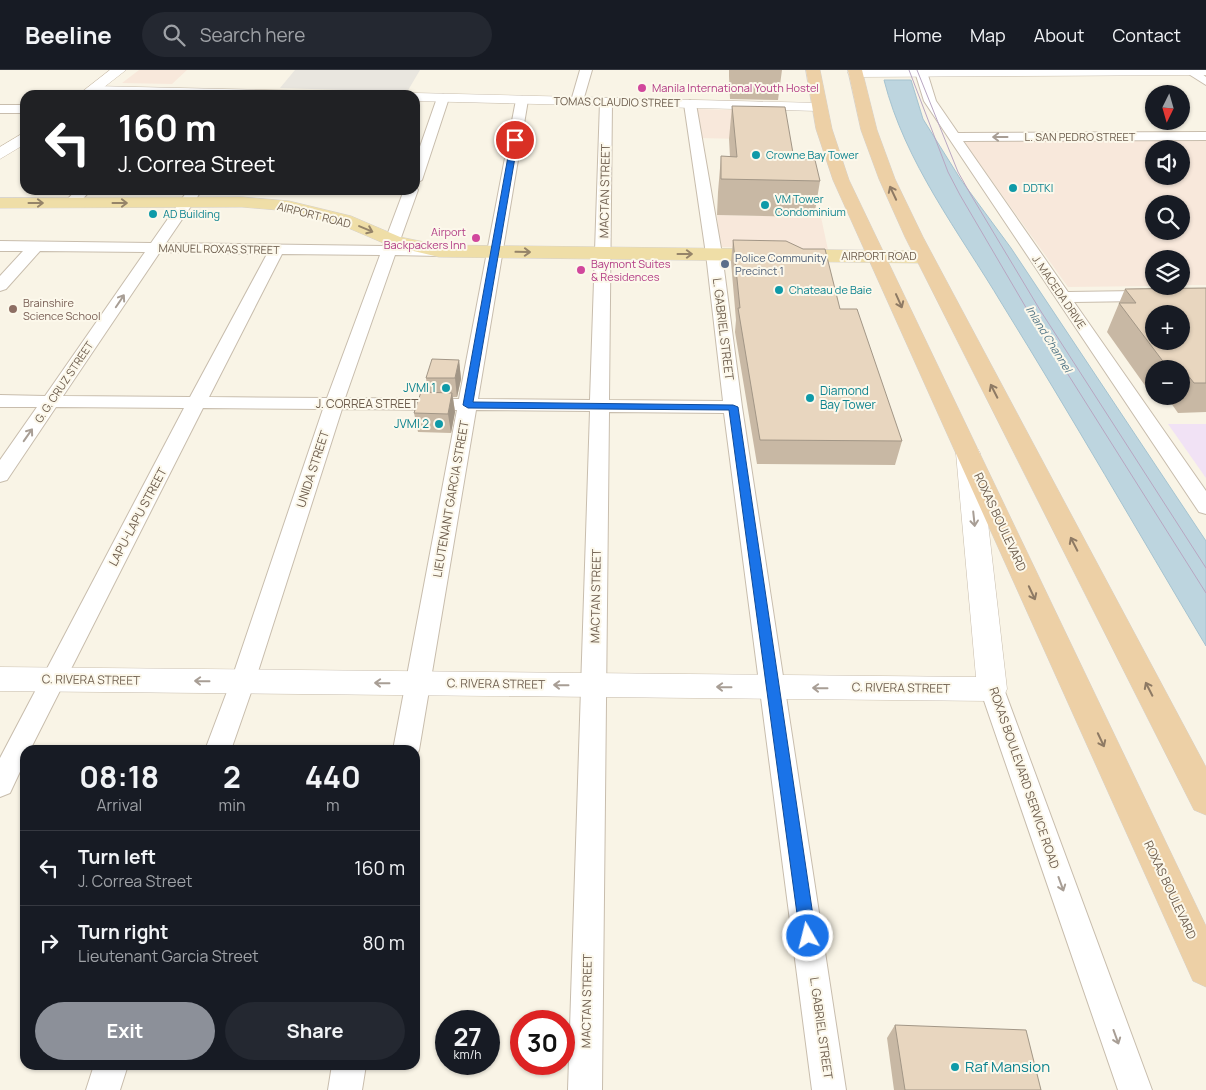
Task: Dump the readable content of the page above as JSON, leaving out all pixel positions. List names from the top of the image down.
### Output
{
  "streets": {
    "highway": ["ROXAS BOULEVARD"],
    "main road": ["AIRPORT ROAD"],
    "street": [
      "TOMAS CLAUDIO STREET",
      "L. SAN PEDRO STREET",
      "MACTAN STREET",
      "MANUEL ROXAS STREET",
      "J. MACEDA DRIVE",
      "L. GABRIEL STREET",
      "G. G. CRUZ STREET",
      "J. CORREA STREET",
      "UNIDA STREET",
      "LIEUTENANT GARCIA STREET",
      "LAPU-LAPU STREET",
      "C. RIVERA STREET",
      "ROXAS BOULEVARD SERVICE ROAD"
    ]
  },
  "crossings": [
    ["TOMAS CLAUDIO STREET", "MACTAN STREET"],
    ["TOMAS CLAUDIO STREET", "L. GABRIEL STREET"],
    ["TOMAS CLAUDIO STREET", "LIEUTENANT GARCIA STREET"],
    ["TOMAS CLAUDIO STREET", "ROXAS BOULEVARD"],
    ["L. SAN PEDRO STREET", "J. MACEDA DRIVE"],
    ["MACTAN STREET", "AIRPORT ROAD"],
    ["MACTAN STREET", "J. CORREA STREET"],
    ["MACTAN STREET", "C. RIVERA STREET"],
    ["AIRPORT ROAD", "MANUEL ROXAS STREET"],
    ["AIRPORT ROAD", "L. GABRIEL STREET"],
    ["AIRPORT ROAD", "G. G. CRUZ STREET"],
    ["AIRPORT ROAD", "UNIDA STREET"],
    ["AIRPORT ROAD", "LIEUTENANT GARCIA STREET"],
    ["AIRPORT ROAD", "ROXAS BOULEVARD"],
    ["MANUEL ROXAS STREET", "G. G. CRUZ STREET"],
    ["MANUEL ROXAS STREET", "UNIDA STREET"],
    ["MANUEL ROXAS STREET", "LAPU-LAPU STREET"],
    ["L. GABRIEL STREET", "J. CORREA STREET"],
    ["L. GABRIEL STREET", "C. RIVERA STREET"],
    ["G. G. CRUZ STREET", "J. CORREA STREET"],
    ["J. CORREA STREET", "UNIDA STREET"],
    ["J. CORREA STREET", "LIEUTENANT GARCIA STREET"],
    ["J. CORREA STREET", "LAPU-LAPU STREET"],
    ["UNIDA STREET", "C. RIVERA STREET"],
    ["LIEUTENANT GARCIA STREET", "C. RIVERA STREET"],
    ["LAPU-LAPU STREET", "C. RIVERA STREET"],
    ["ROXAS BOULEVARD", "ROXAS BOULEVARD SERVICE ROAD"],
    ["C. RIVERA STREET", "ROXAS BOULEVARD SERVICE ROAD"]
  ],
  "one_way": [
    "AIRPORT ROAD",
    "G. G. CRUZ STREET",
    "C. RIVERA STREET",
    "ROXAS BOULEVARD SERVICE ROAD"
  ],
  "water": ["Inland Channel"],
  "places": [
    "Manila International Youth Hostel",
    "Crowne Bay Tower",
    "DDTKI",
    "VM Tower Condominium",
    "AD Building",
    "Airport Backpackers Inn",
    "Police Community Precinct 1",
    "Baymont Suites & Residences",
    "Chateau de Baie",
    "Brainshire Science School",
    "JVMI 1",
    "Diamond Bay Tower",
    "JVMI 2",
    "Raf Mansion"
  ],
  "north": "bottom",
  "page": {
    "header": "Beeline",
    "search": "Search here",
    "nav": [
      "Home",
      "Map",
      "About",
      "Contact"
    ],
    "map_buttons": ["+", "−"],
    "turn": ["160 m", "J. Correa Street"],
    "eta": [
      "08:18",
      "Arrival",
      "2",
      "min",
      "440",
      "m"
    ],
    "list": [
      {
        "name": "Turn left",
        "note": "J. Correa Street",
        "value": "160 m"
      },
      {
        "name": "Turn right",
        "note": "Lieutenant Garcia Street",
        "value": "80 m"
      }
    ],
    "buttons": ["Exit", "Share"],
    "speed": "27 km/h",
    "limit": "30"
  }
}
